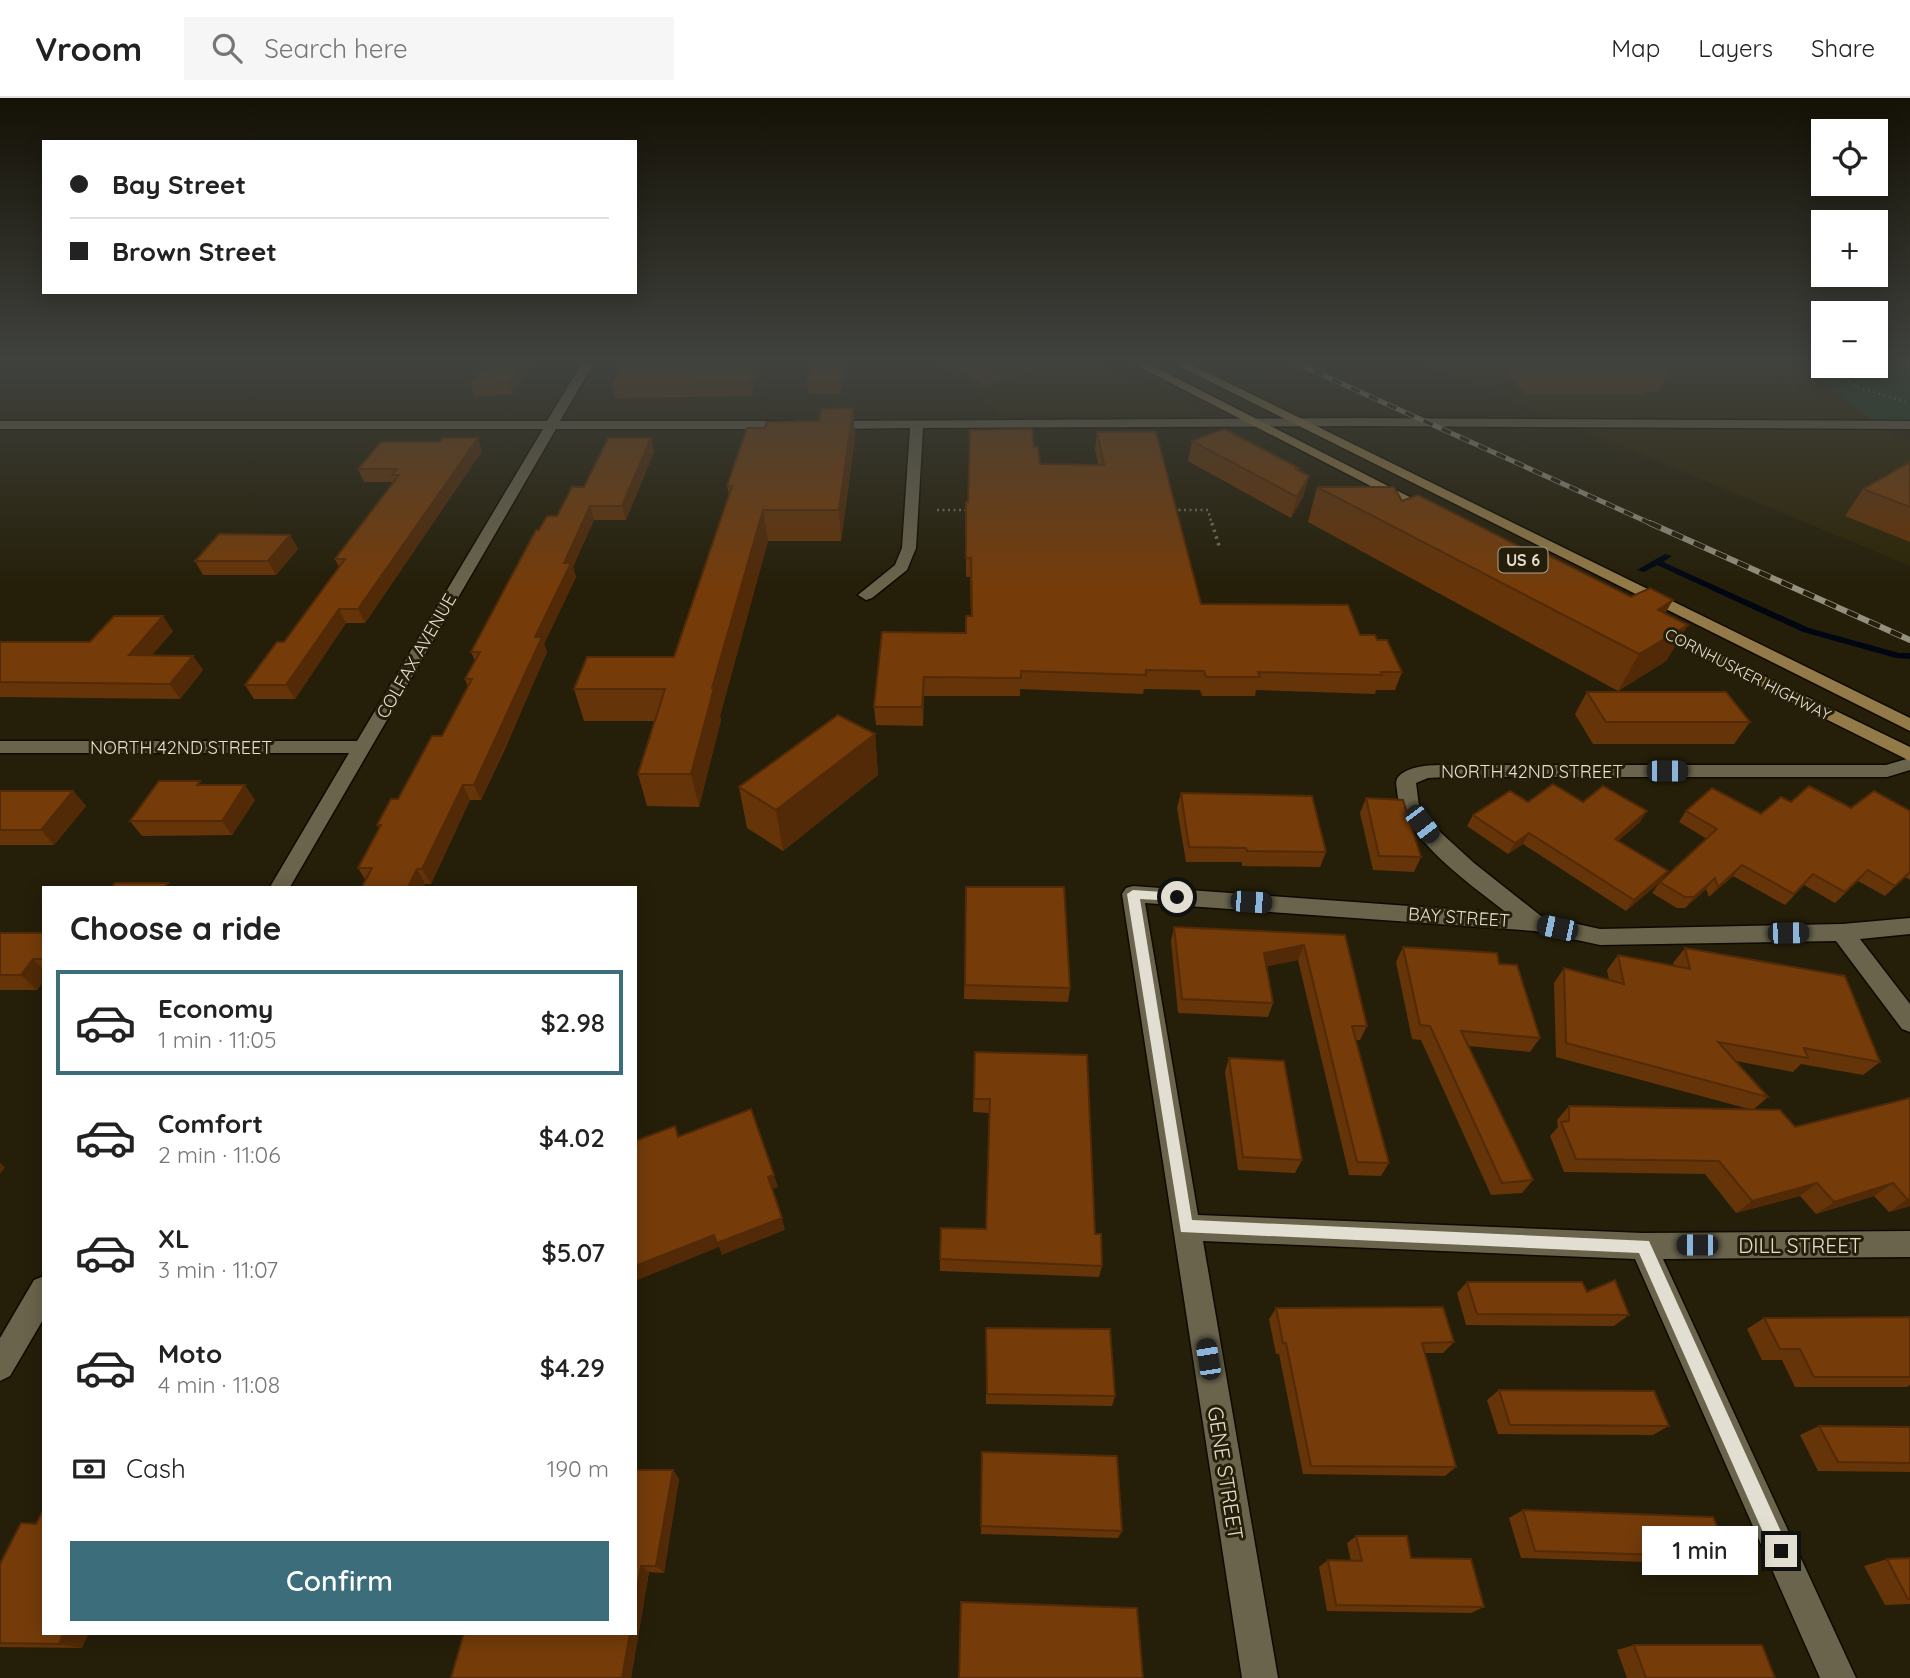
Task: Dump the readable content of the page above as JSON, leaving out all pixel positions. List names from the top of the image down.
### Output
{
  "streets": {
    "main road": ["US 6", "CORNHUSKER HIGHWAY"],
    "street": [
      "COLFAX AVENUE",
      "NORTH 42ND STREET",
      "BAY STREET",
      "DILL STREET",
      "GENE STREET"
    ]
  },
  "crossings": [
    ["COLFAX AVENUE", "NORTH 42ND STREET"],
    ["NORTH 42ND STREET", "BAY STREET"],
    ["BAY STREET", "GENE STREET"],
    ["DILL STREET", "GENE STREET"]
  ],
  "page": {
    "header": "Vroom",
    "search": "Search here",
    "nav": ["Map", "Layers", "Share"],
    "map_buttons": ["+", "−"],
    "banner": ["Bay Street", "Brown Street"],
    "heading": "Choose a ride",
    "list": [
      {
        "name": "Economy",
        "note": "1 min · 11:05",
        "value": "$2.98"
      },
      {
        "name": "Comfort",
        "note": "2 min · 11:06",
        "value": "$4.02"
      },
      {
        "name": "XL",
        "note": "3 min · 11:07",
        "value": "$5.07"
      },
      {
        "name": "Moto",
        "note": "4 min · 11:08",
        "value": "$4.29"
      }
    ],
    "pay": ["Cash", "190 m"],
    "bubble": "1 min",
    "buttons": "Confirm"
  }
}
